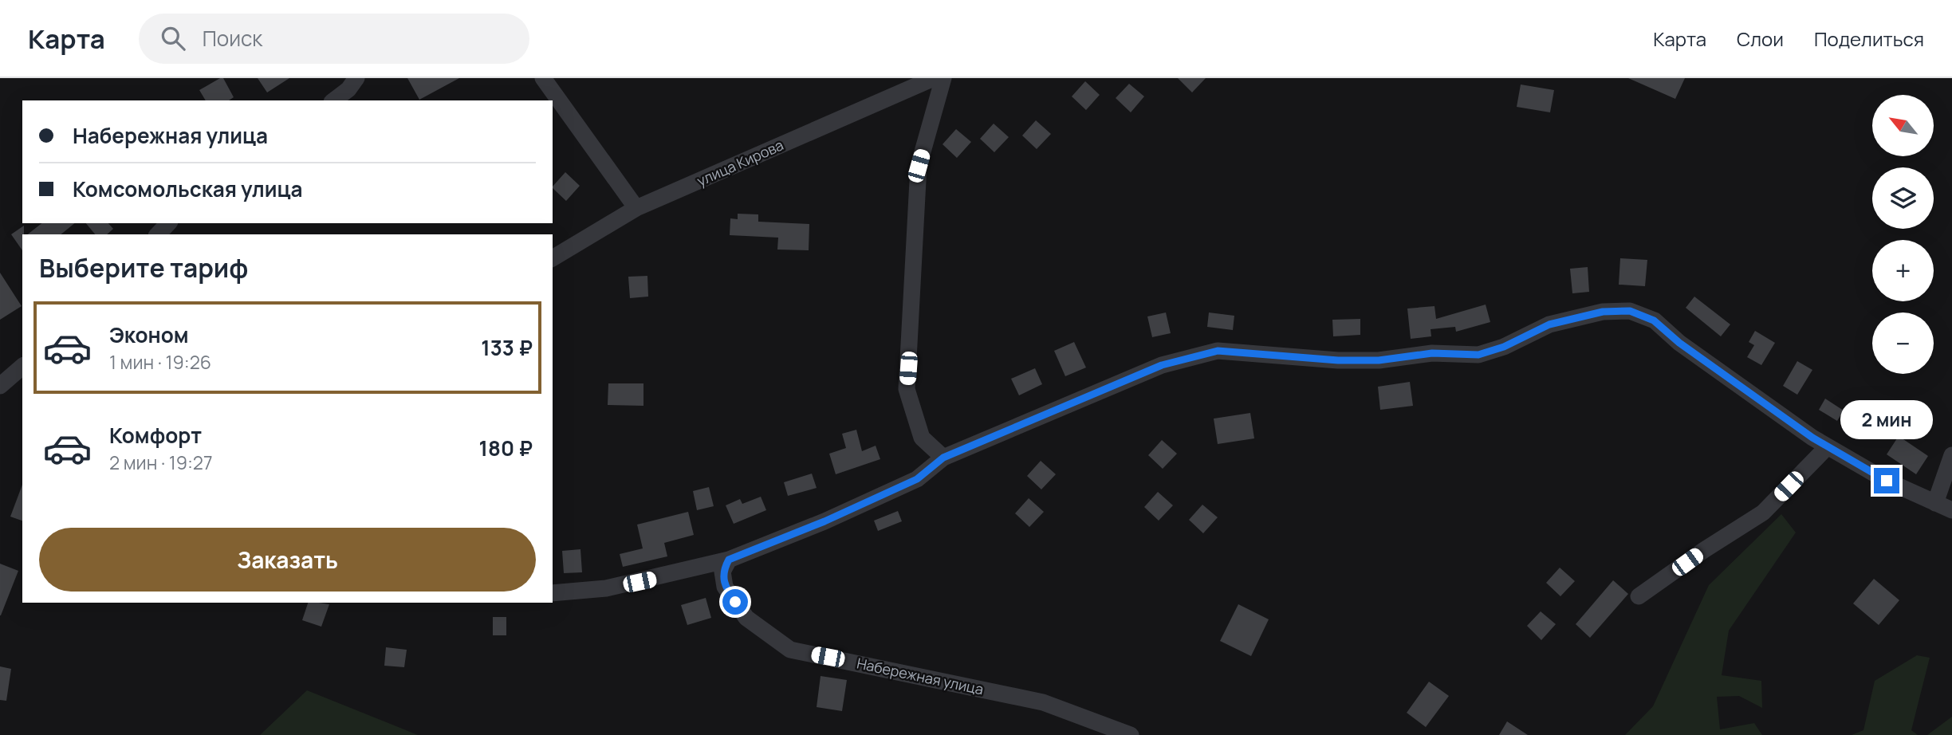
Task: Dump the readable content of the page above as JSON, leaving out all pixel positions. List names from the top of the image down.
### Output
{
  "streets": {
    "street": ["улица Кирова", "Набережная улица"]
  },
  "north": "top left",
  "page": {
    "header": "Карта",
    "search": "Поиск",
    "nav": ["Карта", "Слои", "Поделиться"],
    "map_buttons": ["+", "−"],
    "banner": ["Набережная улица", "Комсомольская улица"],
    "heading": "Выберите тариф",
    "list": [
      {
        "name": "Эконом",
        "note": "1 мин · 19:26",
        "value": "133 ₽"
      },
      {
        "name": "Комфорт",
        "note": "2 мин · 19:27",
        "value": "180 ₽"
      }
    ],
    "bubble": "2 мин",
    "buttons": "Заказать"
  }
}
